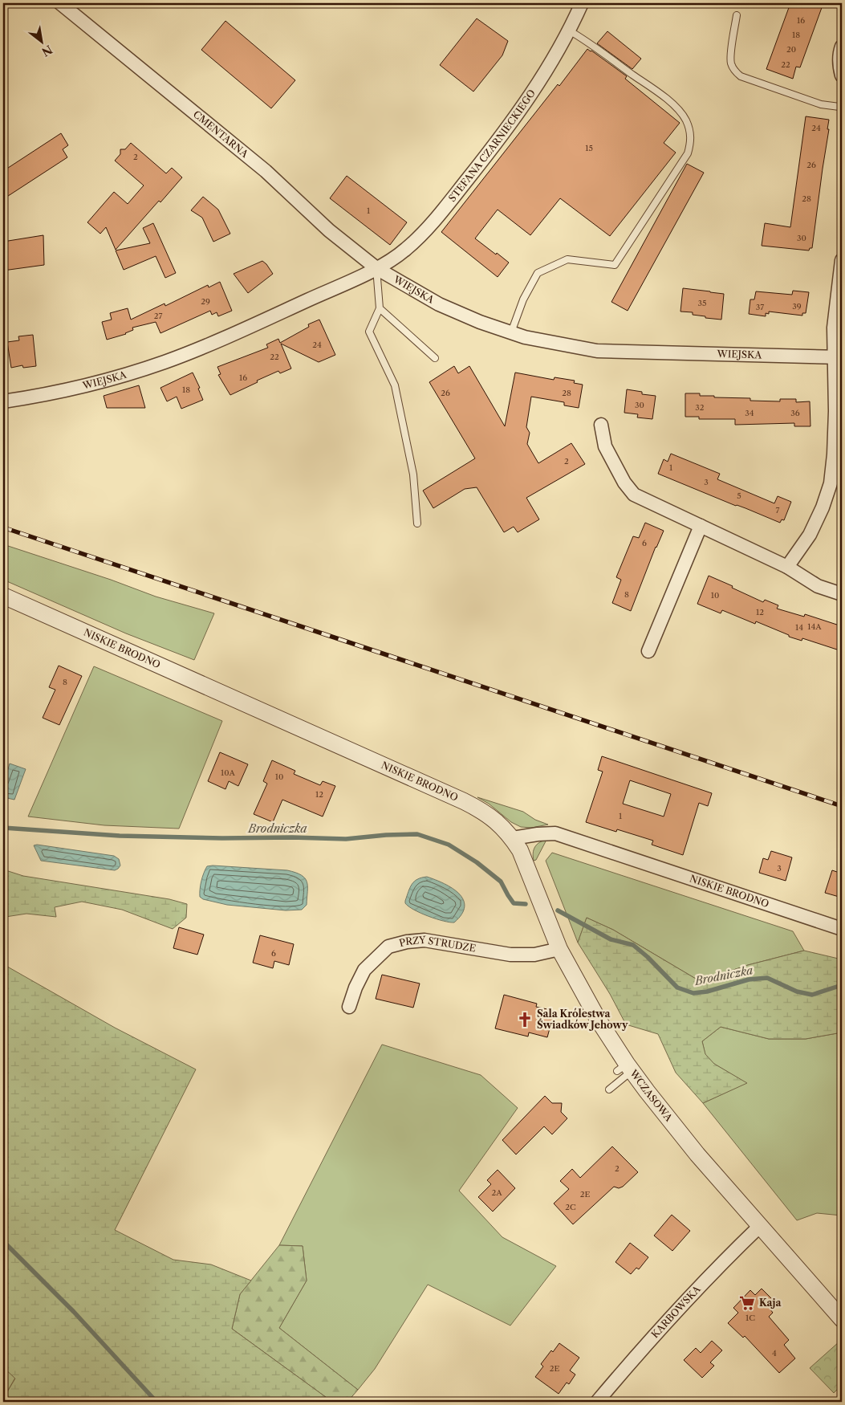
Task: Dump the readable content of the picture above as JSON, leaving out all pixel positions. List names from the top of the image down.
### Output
{
  "streets": {
    "street": [
      "CMENTARNA",
      "STEFANA CZARNIECKIEGO",
      "WIEJSKA",
      "NISKIE BRODNO",
      "PRZY STRUDZE",
      "WCZASOWA",
      "KARBOWSKA"
    ]
  },
  "crossings": [
    ["CMENTARNA", "STEFANA CZARNIECKIEGO"],
    ["CMENTARNA", "WIEJSKA"],
    ["STEFANA CZARNIECKIEGO", "WIEJSKA"],
    ["NISKIE BRODNO", "WCZASOWA"],
    ["PRZY STRUDZE", "WCZASOWA"],
    ["WCZASOWA", "KARBOWSKA"]
  ],
  "water": ["Brodniczka"],
  "places": {
    "church": ["Sala Królestwa Świadków Jehowy"],
    "supermarket": ["Kaja"]
  },
  "house_numbers": [
    "16",
    "18",
    "20",
    "22",
    "24",
    "15",
    "2",
    "26",
    "28",
    "1",
    "30",
    "29",
    "35",
    "39",
    "37",
    "27",
    "24",
    "22",
    "16",
    "18",
    "26",
    "28",
    "30",
    "32",
    "34",
    "36",
    "2",
    "1",
    "3",
    "5",
    "7",
    "6",
    "8",
    "10",
    "12",
    "14A",
    "14",
    "8",
    "10A",
    "10",
    "12",
    "1",
    "3",
    "6",
    "2",
    "2A",
    "2E",
    "2C",
    "1C",
    "4",
    "2E"
  ],
  "north": "bottom right"
}
